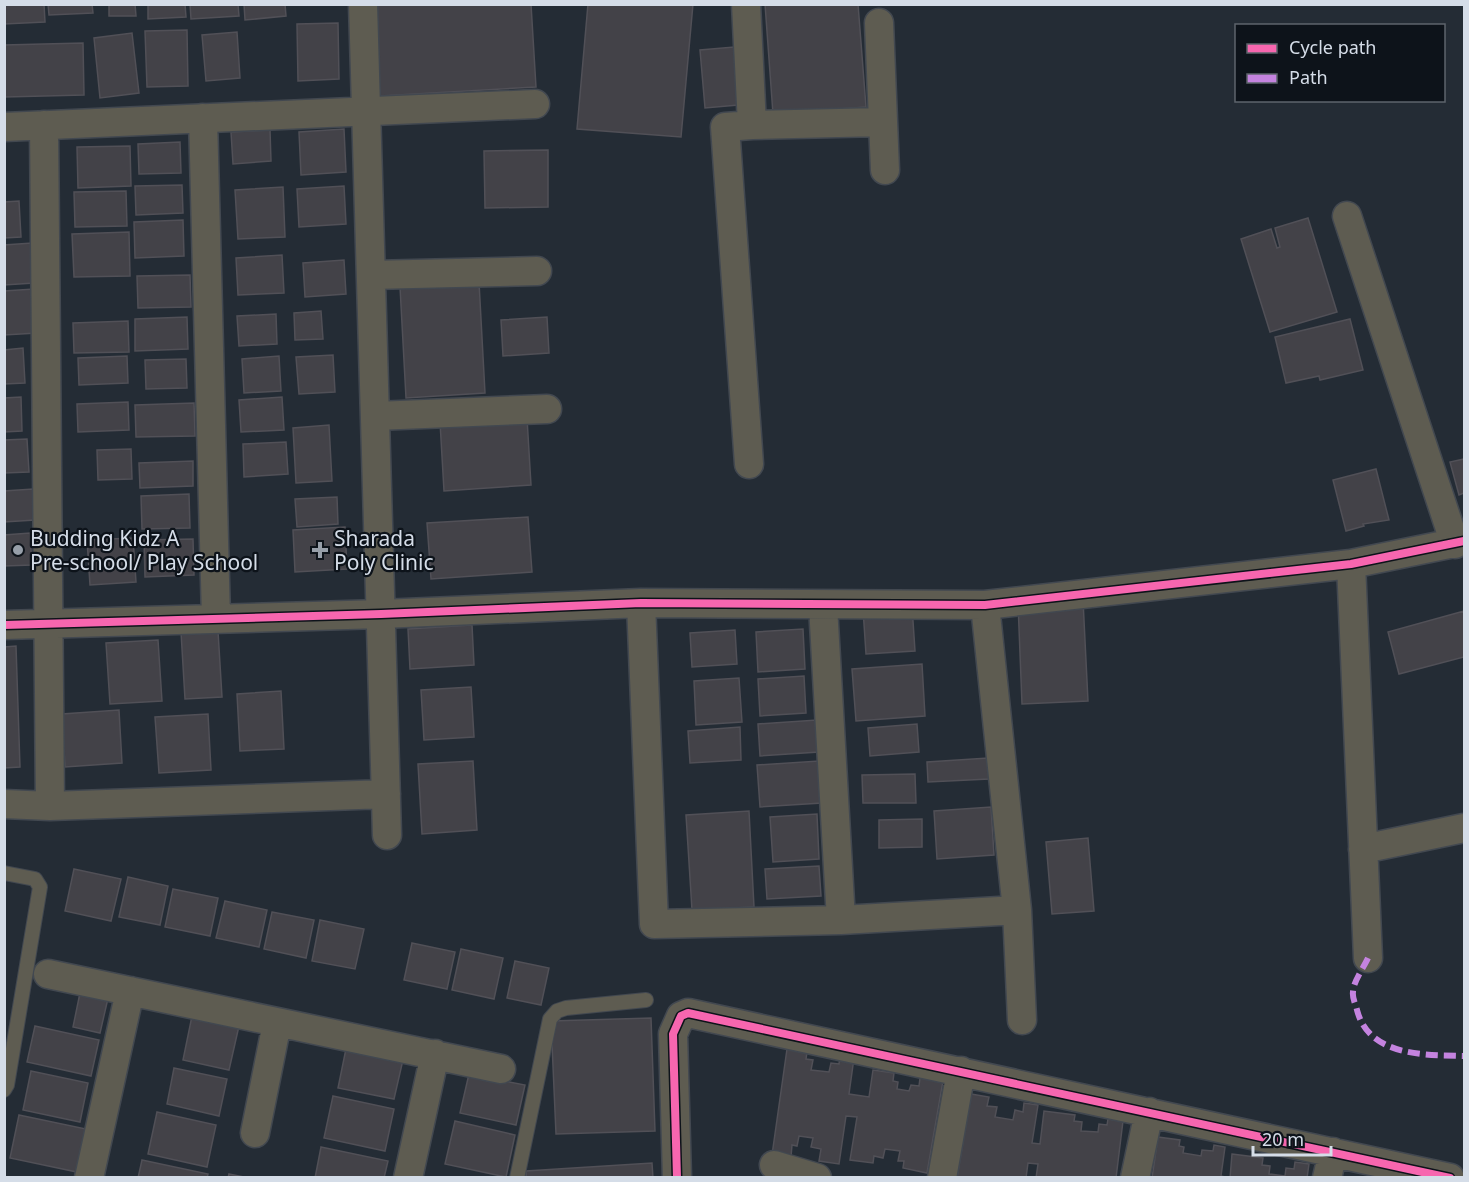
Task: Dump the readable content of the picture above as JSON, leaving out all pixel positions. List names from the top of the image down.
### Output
{
  "places": {
    "other": ["Budding Kidz A Pre-school/ Play School"],
    "health": ["Sharada Poly Clinic"]
  },
  "legend": ["Cycle path", "Path"],
  "scale_bar": "20 m"
}
